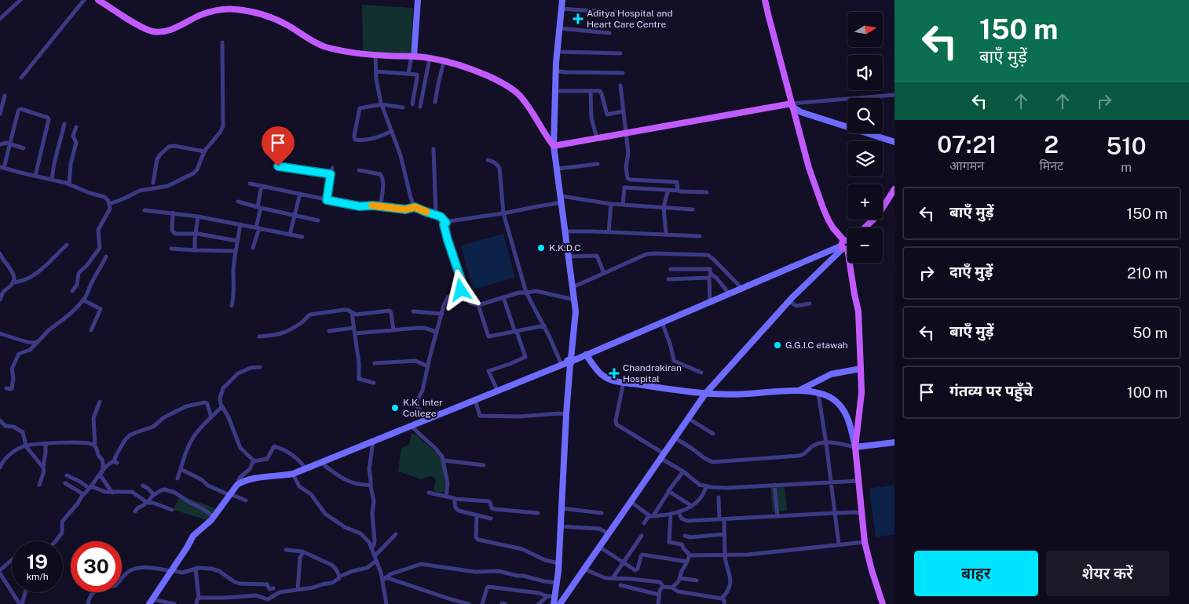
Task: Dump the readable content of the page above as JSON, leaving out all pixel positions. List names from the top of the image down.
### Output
{
  "places": {
    "health": ["Aditya Hospital and Heart Care Centre", "Chandrakiran Hospital"],
    "other": ["K.K.D.C", "G.G.I.C etawah", "K.K. Inter College"]
  },
  "north": "right",
  "page": {
    "turn": ["150 m", "बाएँ मुड़ें"],
    "map_buttons": ["+", "−"],
    "eta": [
      "07:21",
      "आगमन",
      "2",
      "मिनट",
      "510",
      "m"
    ],
    "list": [
      {
        "name": "बाएँ मुड़ें",
        "value": "150 m"
      },
      {
        "name": "दाएँ मुड़ें",
        "value": "210 m"
      },
      {
        "name": "बाएँ मुड़ें",
        "value": "50 m"
      },
      {
        "name": "गंतव्य पर पहुँचे",
        "value": "100 m"
      }
    ],
    "speed": "19 km/h",
    "limit": "30",
    "buttons": ["बाहर", "शेयर करें"]
  }
}
